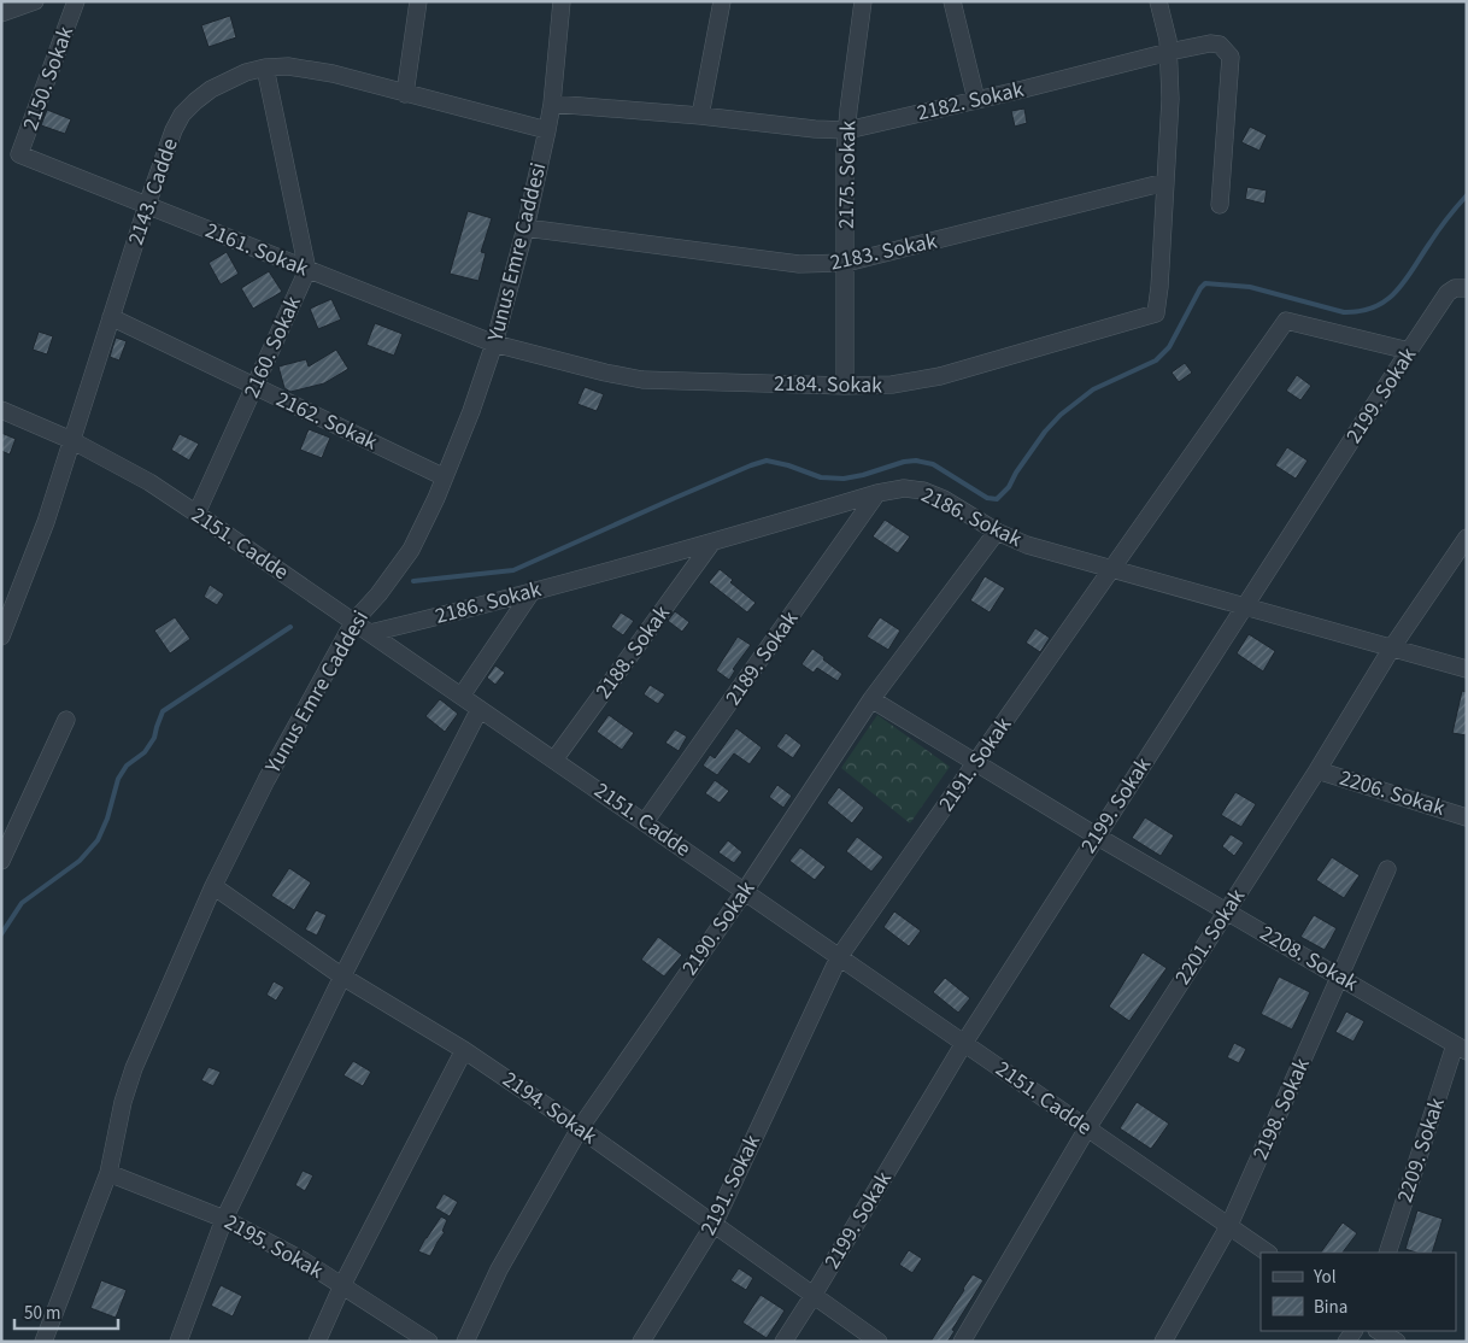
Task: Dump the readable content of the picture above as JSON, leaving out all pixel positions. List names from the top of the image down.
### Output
{
  "streets": {
    "street": [
      "2150. Sokak",
      "2182. Sokak",
      "2175. Sokak",
      "2143. Cadde",
      "2161. Sokak",
      "Yunus Emre Caddesi",
      "2183. Sokak",
      "2160. Sokak",
      "2184. Sokak",
      "2199. Sokak",
      "2162. Sokak",
      "2186. Sokak",
      "2151. Cadde",
      "2188. Sokak",
      "2189. Sokak",
      "2191. Sokak",
      "2206. Sokak",
      "2190. Sokak",
      "2201. Sokak",
      "2208. Sokak",
      "2194. Sokak",
      "2198. Sokak",
      "2209. Sokak",
      "2195. Sokak"
    ]
  },
  "crossings": [
    ["2150. Sokak", "2161. Sokak"],
    ["2182. Sokak", "2175. Sokak"],
    ["2182. Sokak", "Yunus Emre Caddesi"],
    ["2175. Sokak", "2183. Sokak"],
    ["2175. Sokak", "2184. Sokak"],
    ["2143. Cadde", "2161. Sokak"],
    ["2143. Cadde", "Yunus Emre Caddesi"],
    ["2143. Cadde", "2160. Sokak"],
    ["2143. Cadde", "2162. Sokak"],
    ["2143. Cadde", "2151. Cadde"],
    ["2161. Sokak", "Yunus Emre Caddesi"],
    ["2161. Sokak", "2160. Sokak"],
    ["2161. Sokak", "2184. Sokak"],
    ["Yunus Emre Caddesi", "2183. Sokak"],
    ["Yunus Emre Caddesi", "2184. Sokak"],
    ["Yunus Emre Caddesi", "2162. Sokak"],
    ["Yunus Emre Caddesi", "2151. Cadde"],
    ["Yunus Emre Caddesi", "2194. Sokak"],
    ["Yunus Emre Caddesi", "2195. Sokak"],
    ["2183. Sokak", "2184. Sokak"],
    ["2160. Sokak", "2162. Sokak"],
    ["2160. Sokak", "2151. Cadde"],
    ["2199. Sokak", "2186. Sokak"],
    ["2199. Sokak", "2151. Cadde"],
    ["2199. Sokak", "2191. Sokak"],
    ["2199. Sokak", "2208. Sokak"],
    ["2199. Sokak", "2194. Sokak"],
    ["2186. Sokak", "2151. Cadde"],
    ["2186. Sokak", "2188. Sokak"],
    ["2186. Sokak", "2189. Sokak"],
    ["2186. Sokak", "2191. Sokak"],
    ["2186. Sokak", "2190. Sokak"],
    ["2186. Sokak", "2201. Sokak"],
    ["2151. Cadde", "2188. Sokak"],
    ["2151. Cadde", "2189. Sokak"],
    ["2151. Cadde", "2191. Sokak"],
    ["2151. Cadde", "2190. Sokak"],
    ["2151. Cadde", "2201. Sokak"],
    ["2151. Cadde", "2198. Sokak"],
    ["2191. Sokak", "2208. Sokak"],
    ["2191. Sokak", "2194. Sokak"],
    ["2206. Sokak", "2201. Sokak"],
    ["2190. Sokak", "2208. Sokak"],
    ["2190. Sokak", "2194. Sokak"],
    ["2201. Sokak", "2208. Sokak"],
    ["2208. Sokak", "2198. Sokak"],
    ["2208. Sokak", "2209. Sokak"]
  ],
  "legend": ["Yol", "Bina"],
  "scale_bar": "50 m"
}
